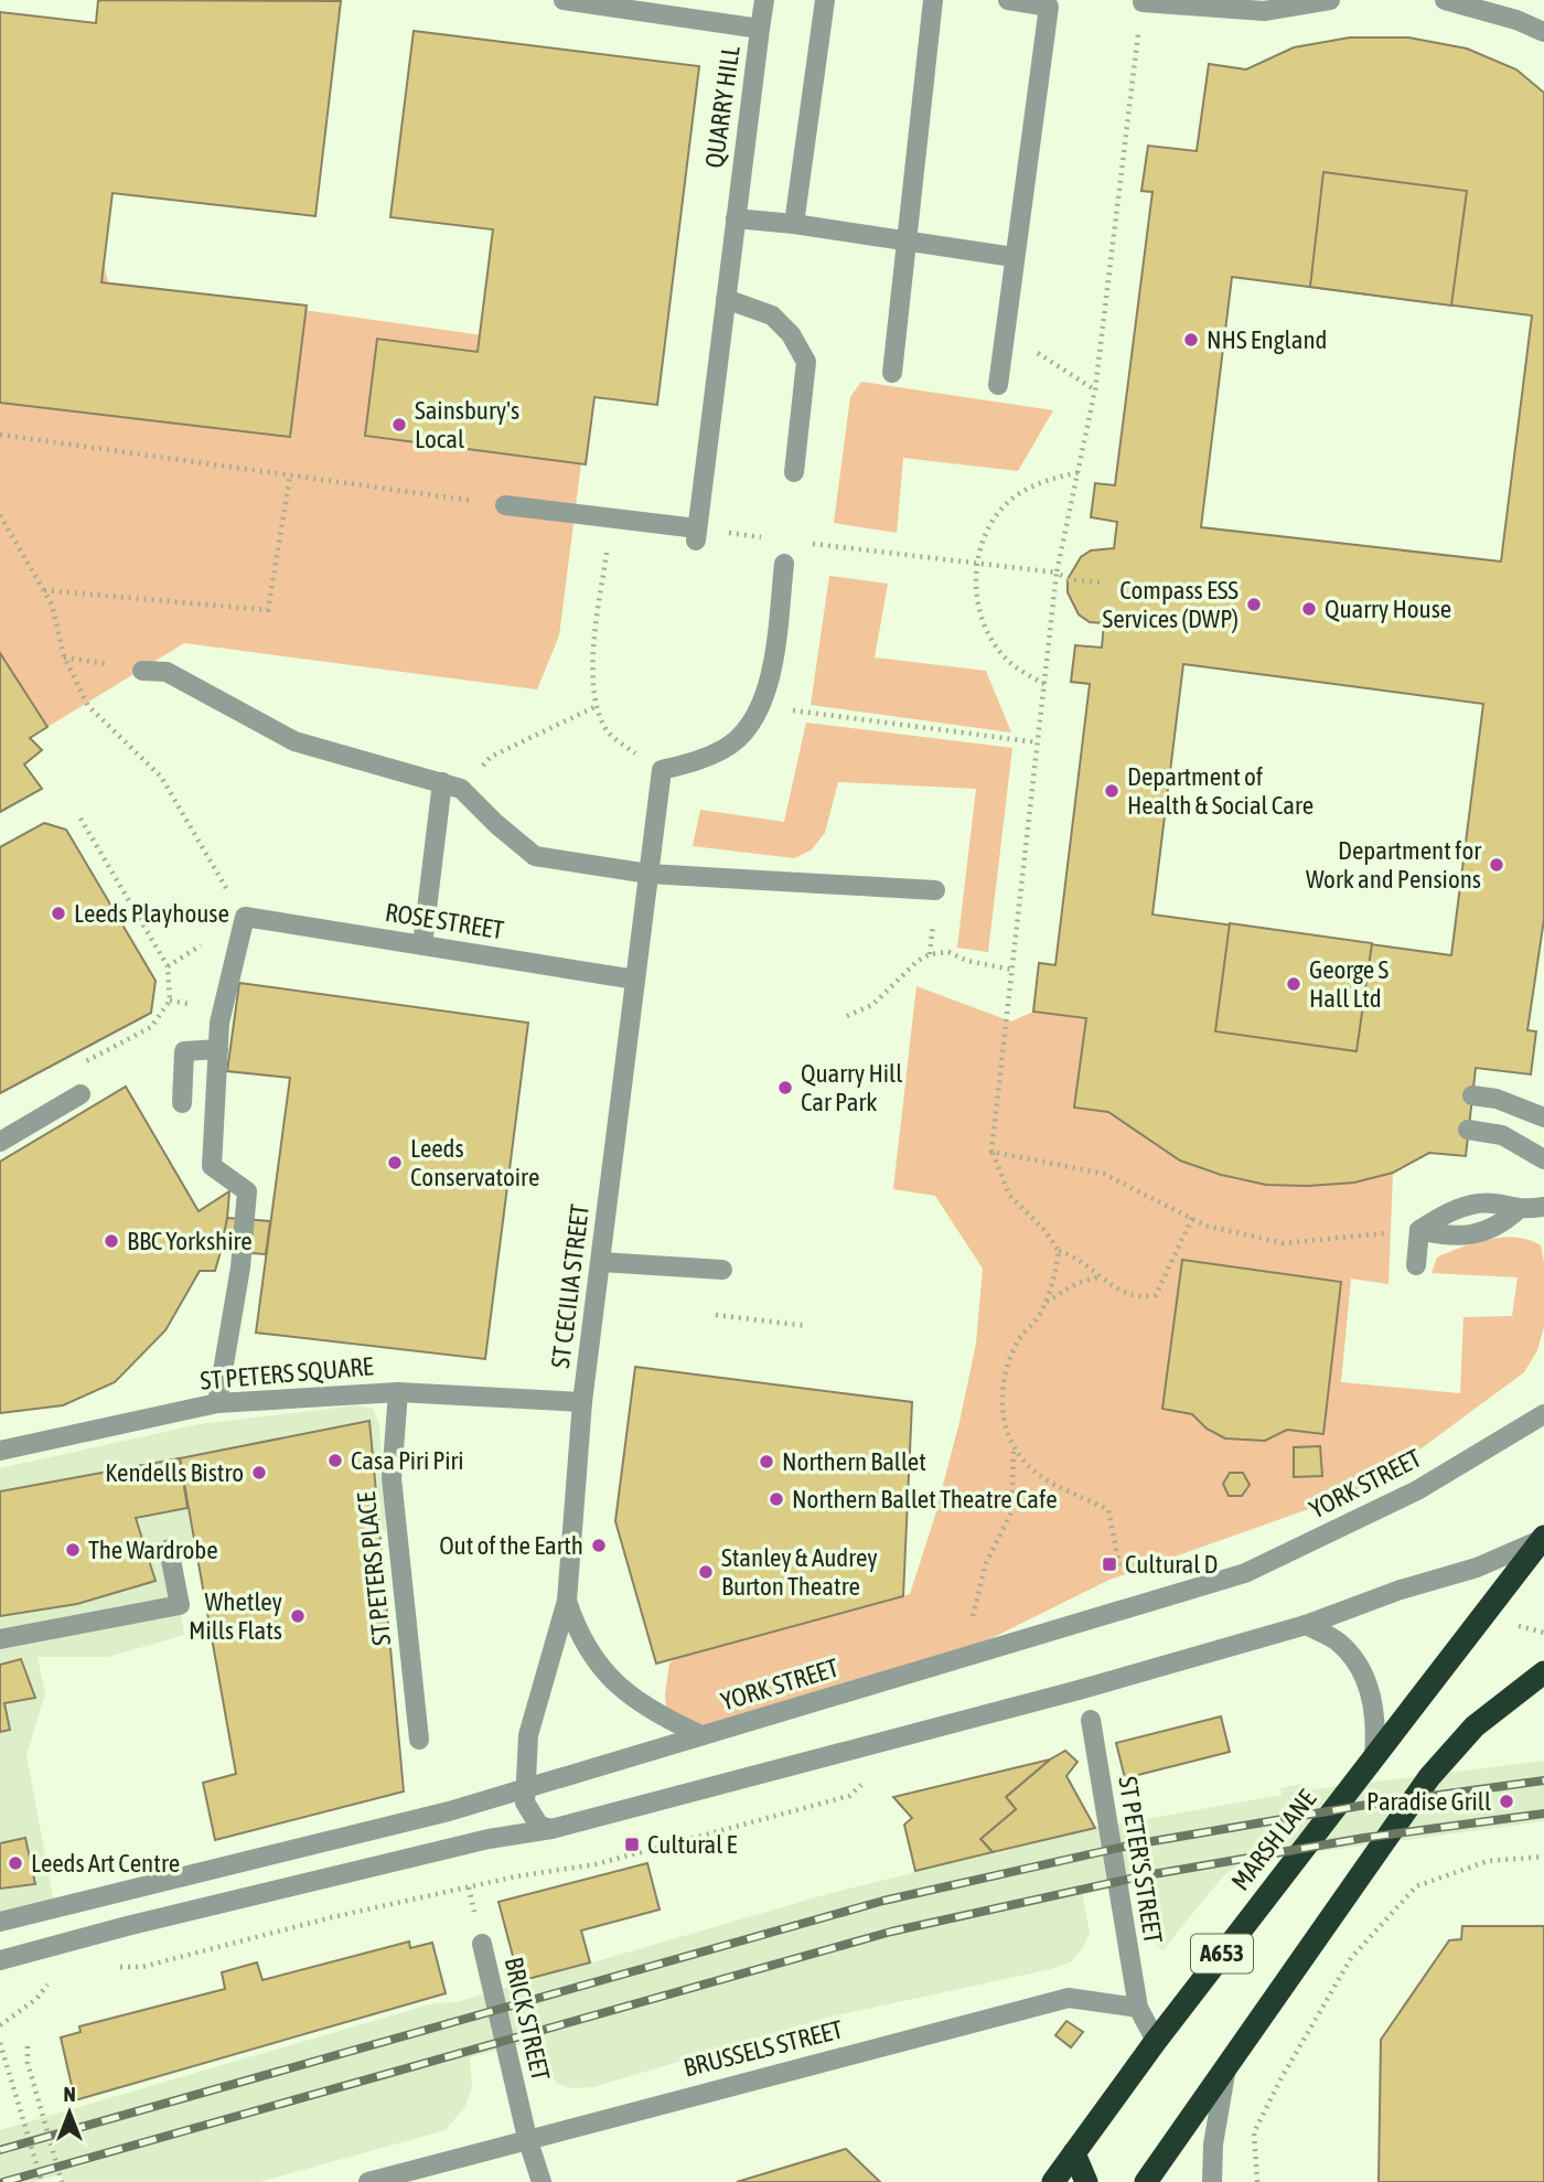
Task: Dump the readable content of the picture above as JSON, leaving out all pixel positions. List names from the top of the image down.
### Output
{
  "streets": {
    "highway": ["MARSH LANE", "A653"],
    "street": [
      "QUARRY HILL",
      "ROSE STREET",
      "ST CECILIA STREET",
      "ST PETERS SQUARE",
      "YORK STREET",
      "ST PETERS PLACE",
      "ST PETER'S STREET",
      "BRICK STREET",
      "BRUSSELS STREET"
    ]
  },
  "crossings": [
    ["ROSE STREET", "ST CECILIA STREET"],
    ["ST CECILIA STREET", "ST PETERS SQUARE"],
    ["ST CECILIA STREET", "YORK STREET"],
    ["ST PETERS SQUARE", "ST PETERS PLACE"],
    ["ST PETER'S STREET", "BRUSSELS STREET"],
    ["BRICK STREET", "BRUSSELS STREET"]
  ],
  "places": {
    "other": [
      "NHS England",
      "Sainsbury's Local",
      "Compass ESS Services (DWP)",
      "Quarry House",
      "Department of Health & Social Care",
      "Department for Work and Pensions",
      "Leeds Playhouse",
      "George S Hall Ltd",
      "Quarry Hill Car Park",
      "Leeds Conservatoire",
      "BBC Yorkshire",
      "Casa Piri Piri",
      "Northern Ballet",
      "Kendells Bistro",
      "Northern Ballet Theatre Cafe",
      "Out of the Earth",
      "The Wardrobe",
      "Stanley & Audrey Burton Theatre",
      "Whetley Mills Flats",
      "Paradise Grill",
      "Leeds Art Centre"
    ],
    "transit": ["Cultural D", "Cultural E"]
  },
  "north": "top"
}
